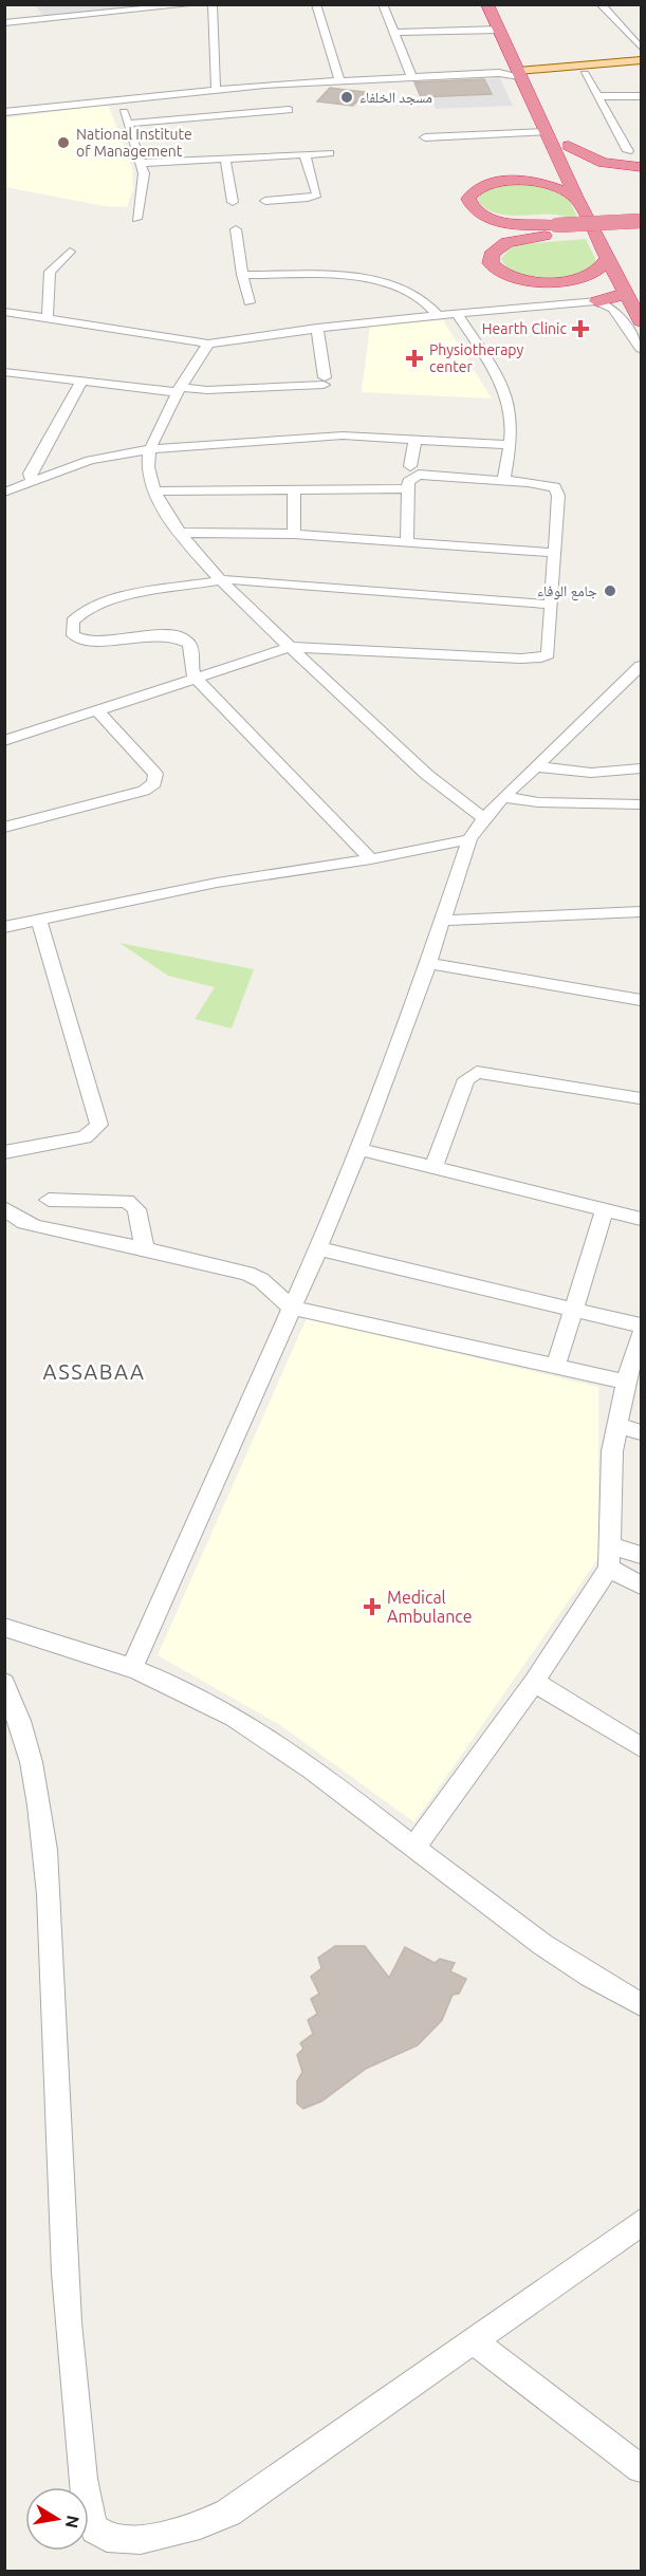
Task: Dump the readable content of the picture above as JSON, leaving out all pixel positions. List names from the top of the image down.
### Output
{
  "districts": ["ASSABAA"],
  "places": {
    "other": ["مسجد الخلفاء", "National Institute of Management", "جامع الوفاء"],
    "health": ["Hearth Clinic", "Physiotherapy center", "Medical Ambulance"]
  },
  "north": "right"
}
